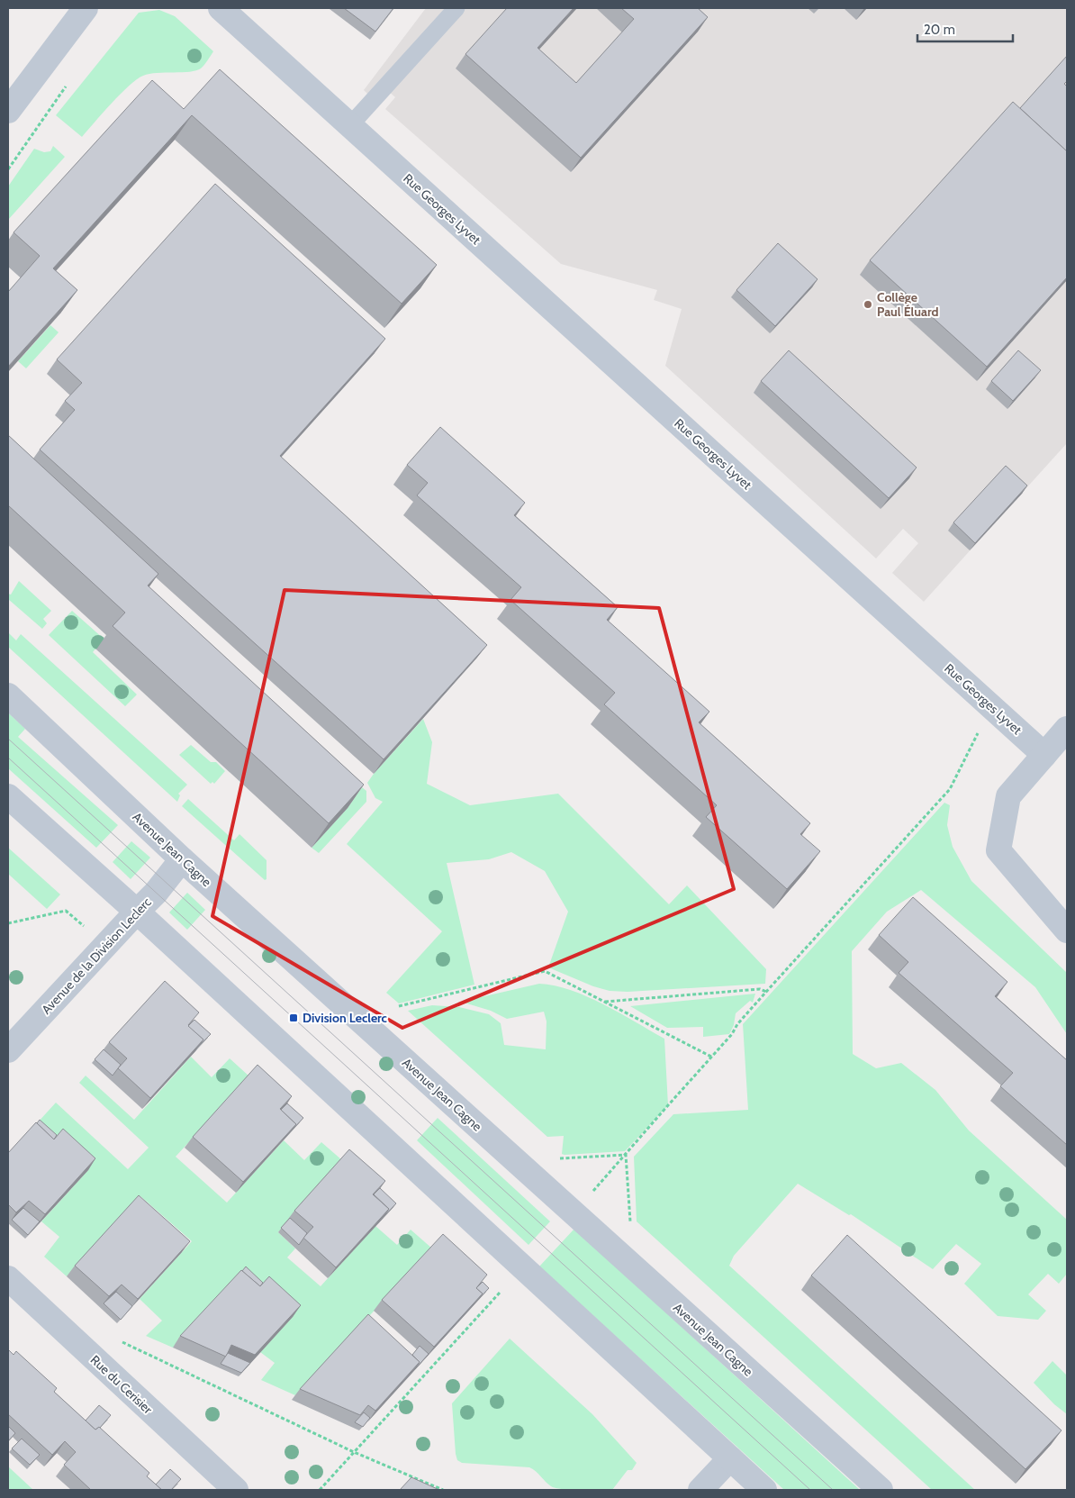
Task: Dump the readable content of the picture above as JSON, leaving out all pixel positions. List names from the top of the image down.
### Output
{
  "streets": {
    "street": [
      "Rue Georges Lyvet",
      "Avenue Jean Cagne",
      "Avenue de la Division Leclerc",
      "Rue du Cerisier"
    ]
  },
  "crossings": [
    ["Avenue Jean Cagne", "Avenue de la Division Leclerc"]
  ],
  "places": {
    "other": ["Collège Paul Éluard"],
    "transit": ["Division Leclerc"]
  },
  "scale_bar": "20 m"
}
